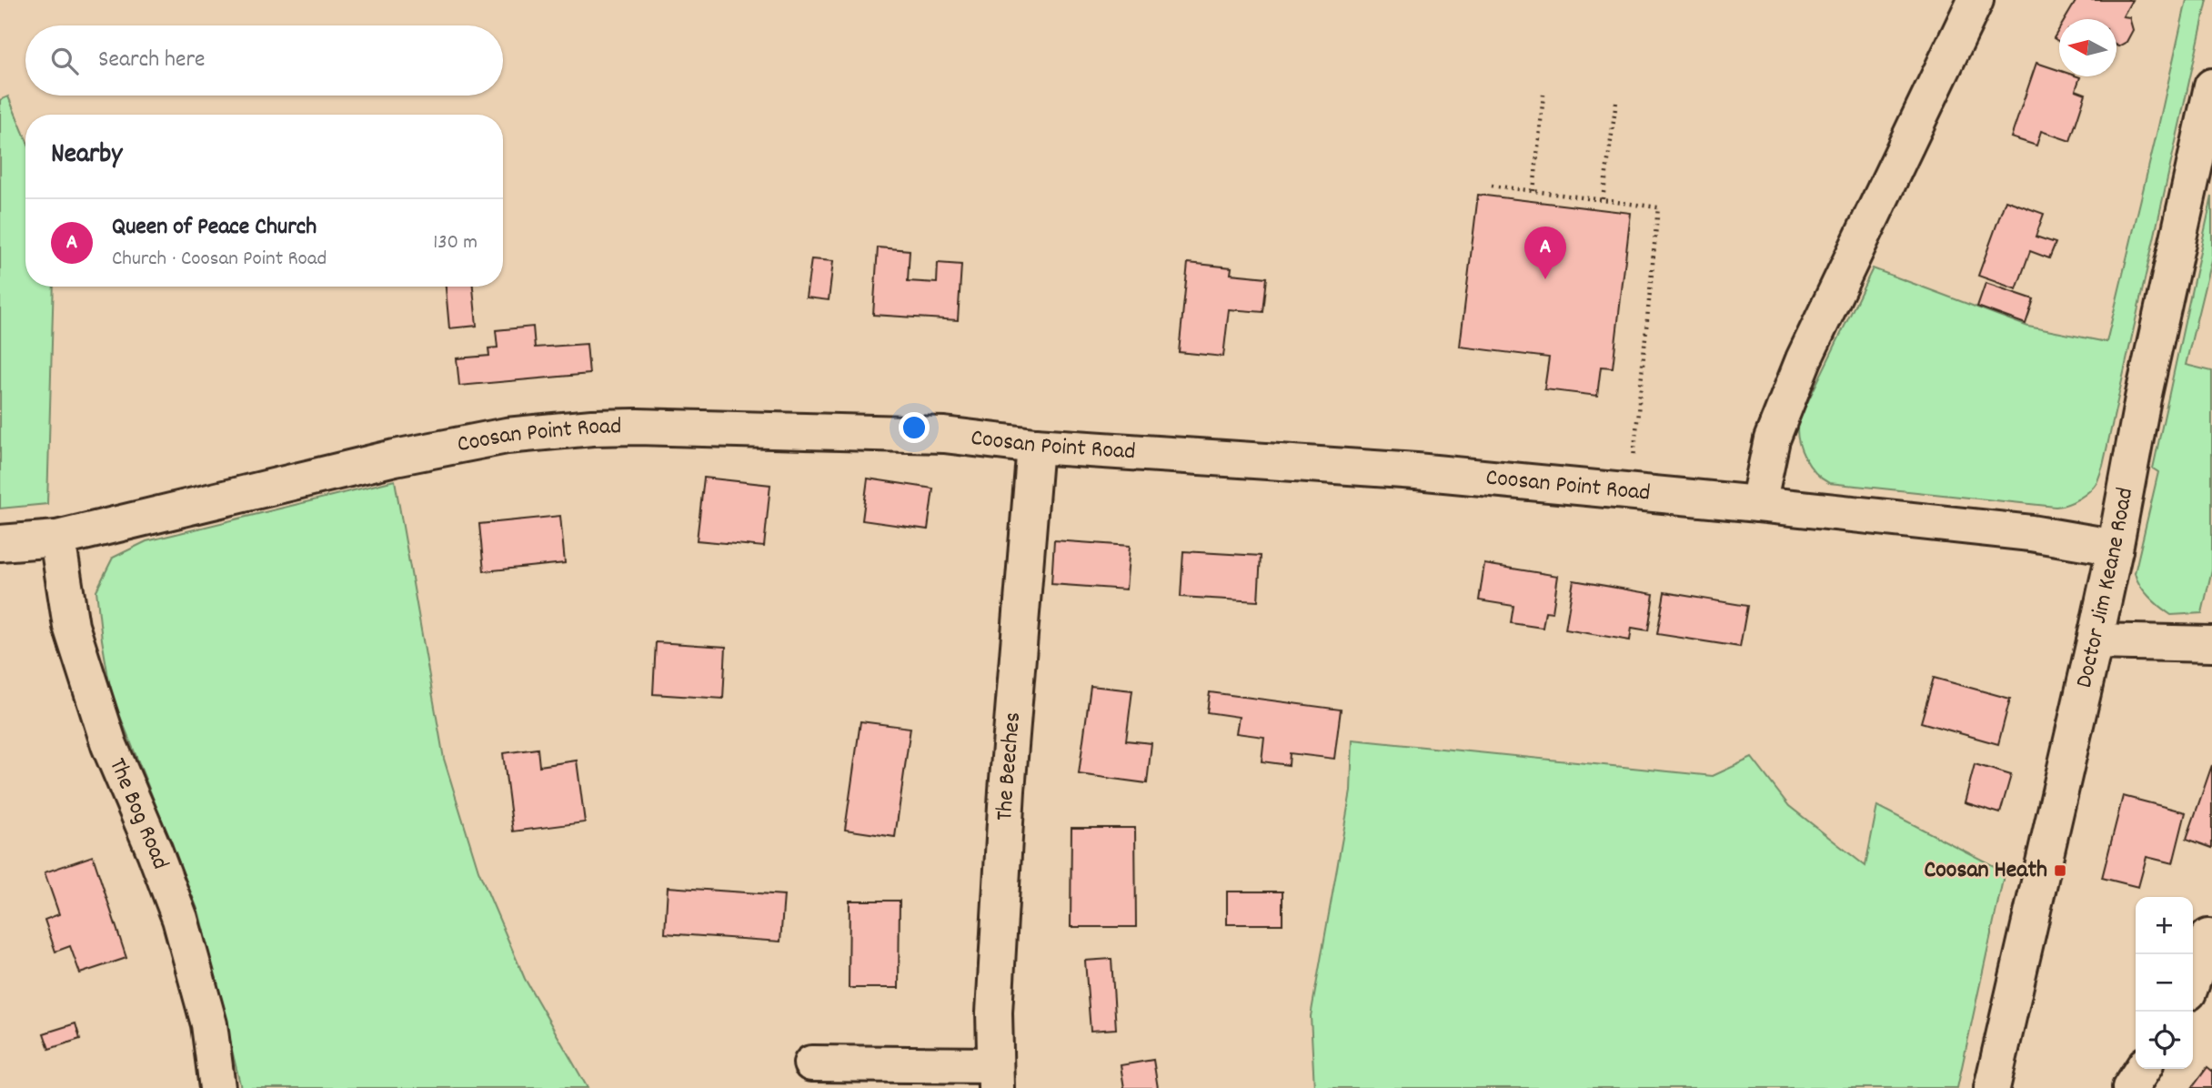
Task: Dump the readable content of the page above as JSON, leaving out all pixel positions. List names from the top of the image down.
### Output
{
  "streets": {
    "street": [
      "Coosan Point Road",
      "Doctor Jim Keane Road",
      "The Beeches",
      "The Bog Road"
    ]
  },
  "crossings": [
    ["Coosan Point Road", "Doctor Jim Keane Road"],
    ["Coosan Point Road", "The Beeches"],
    ["Coosan Point Road", "The Bog Road"]
  ],
  "places": {
    "transit": ["Coosan Heath"]
  },
  "north": "left",
  "page": {
    "search": "Search here",
    "heading": "Nearby",
    "list": [
      {
        "mark": "A",
        "name": "Queen of Peace Church",
        "note": "Church · Coosan Point Road",
        "value": "130 m"
      }
    ],
    "pins": "A",
    "map_buttons": ["+", "−"]
  }
}
